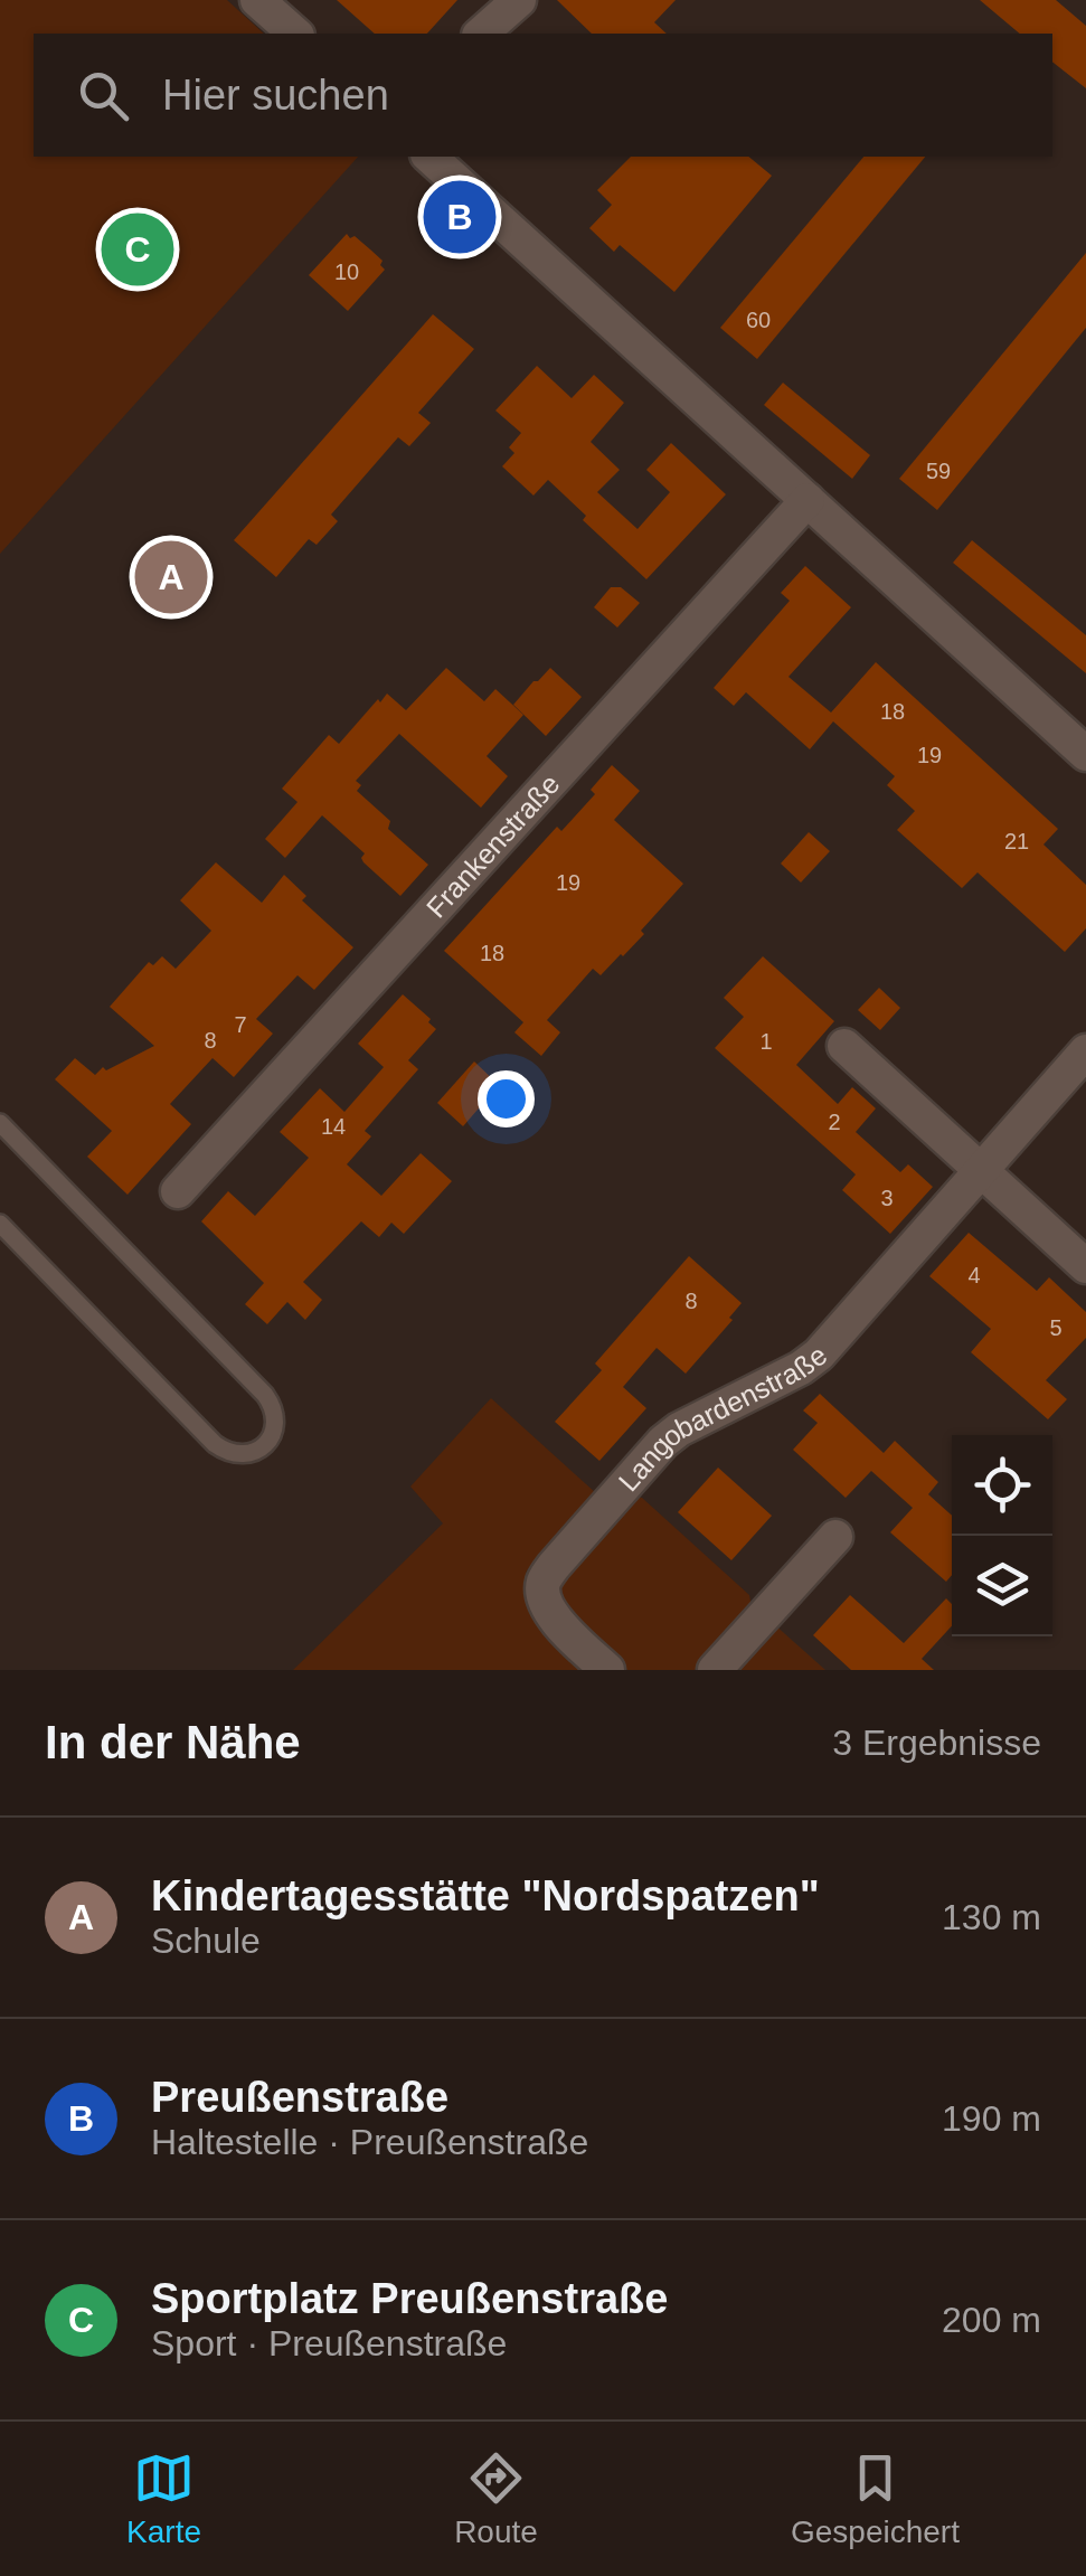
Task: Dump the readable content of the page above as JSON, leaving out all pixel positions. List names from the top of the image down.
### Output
{
  "streets": {
    "street": ["Frankenstraße", "Langobardenstraße"]
  },
  "house_numbers": [
    "10",
    "60",
    "59",
    "18",
    "19",
    "21",
    "19",
    "18",
    "7",
    "8",
    "1",
    "2",
    "14",
    "3",
    "4",
    "8",
    "5"
  ],
  "page": {
    "search": "Hier suchen",
    "pins": ["B", "C", "A"],
    "heading": ["In der Nähe", "3 Ergebnisse"],
    "list": [
      {
        "mark": "A",
        "name": "Kindertagesstätte \"Nordspatzen\"",
        "note": "Schule",
        "value": "130 m"
      },
      {
        "mark": "B",
        "name": "Preußenstraße",
        "note": "Haltestelle · Preußenstraße",
        "value": "190 m"
      },
      {
        "mark": "C",
        "name": "Sportplatz Preußenstraße",
        "note": "Sport · Preußenstraße",
        "value": "200 m"
      }
    ],
    "nav": ["Karte", "Route", "Gespeichert"]
  }
}
